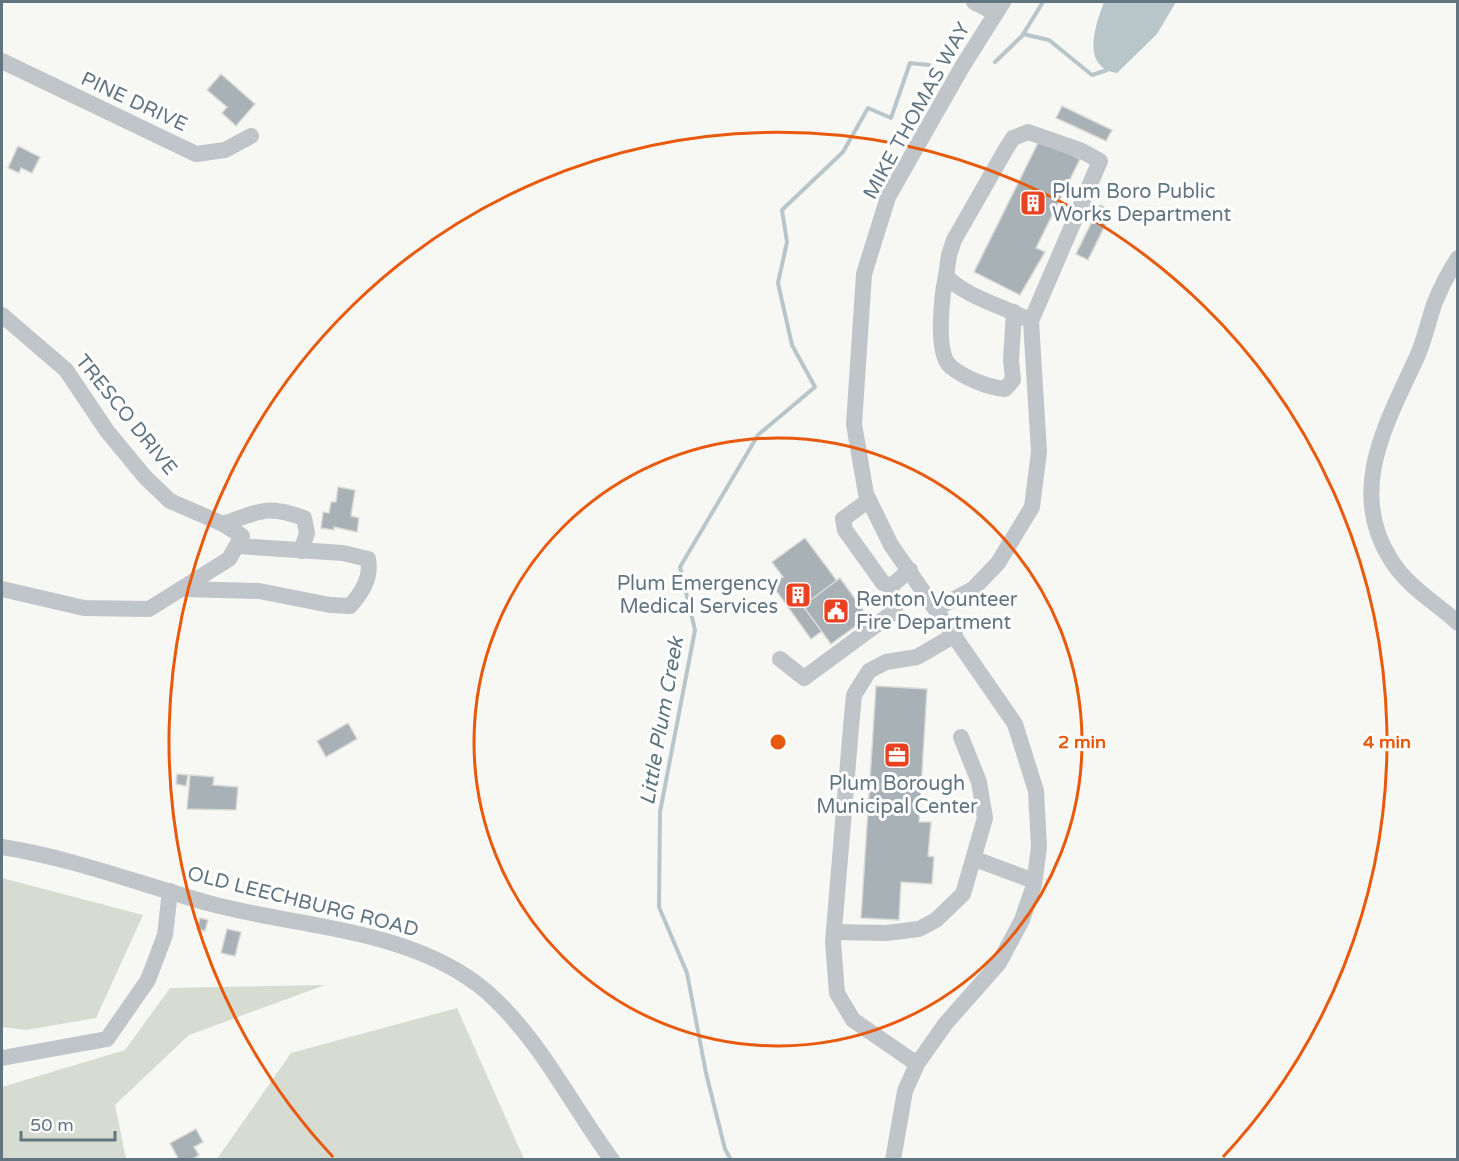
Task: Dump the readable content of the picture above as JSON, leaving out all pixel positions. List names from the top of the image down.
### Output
{
  "streets": {
    "street": [
      "PINE DRIVE",
      "MIKE THOMAS WAY",
      "TRESCO DRIVE",
      "OLD LEECHBURG ROAD"
    ]
  },
  "water": ["Little Plum Creek"],
  "places": {
    "building": ["Plum Boro Public Works Department", "Plum Emergency Medical Services"],
    "public building": ["Renton Vounteer Fire Department"],
    "office": ["Plum Borough Municipal Center"]
  },
  "scale_bar": "50 m",
  "rings": ["2 min", "4 min"]
}
